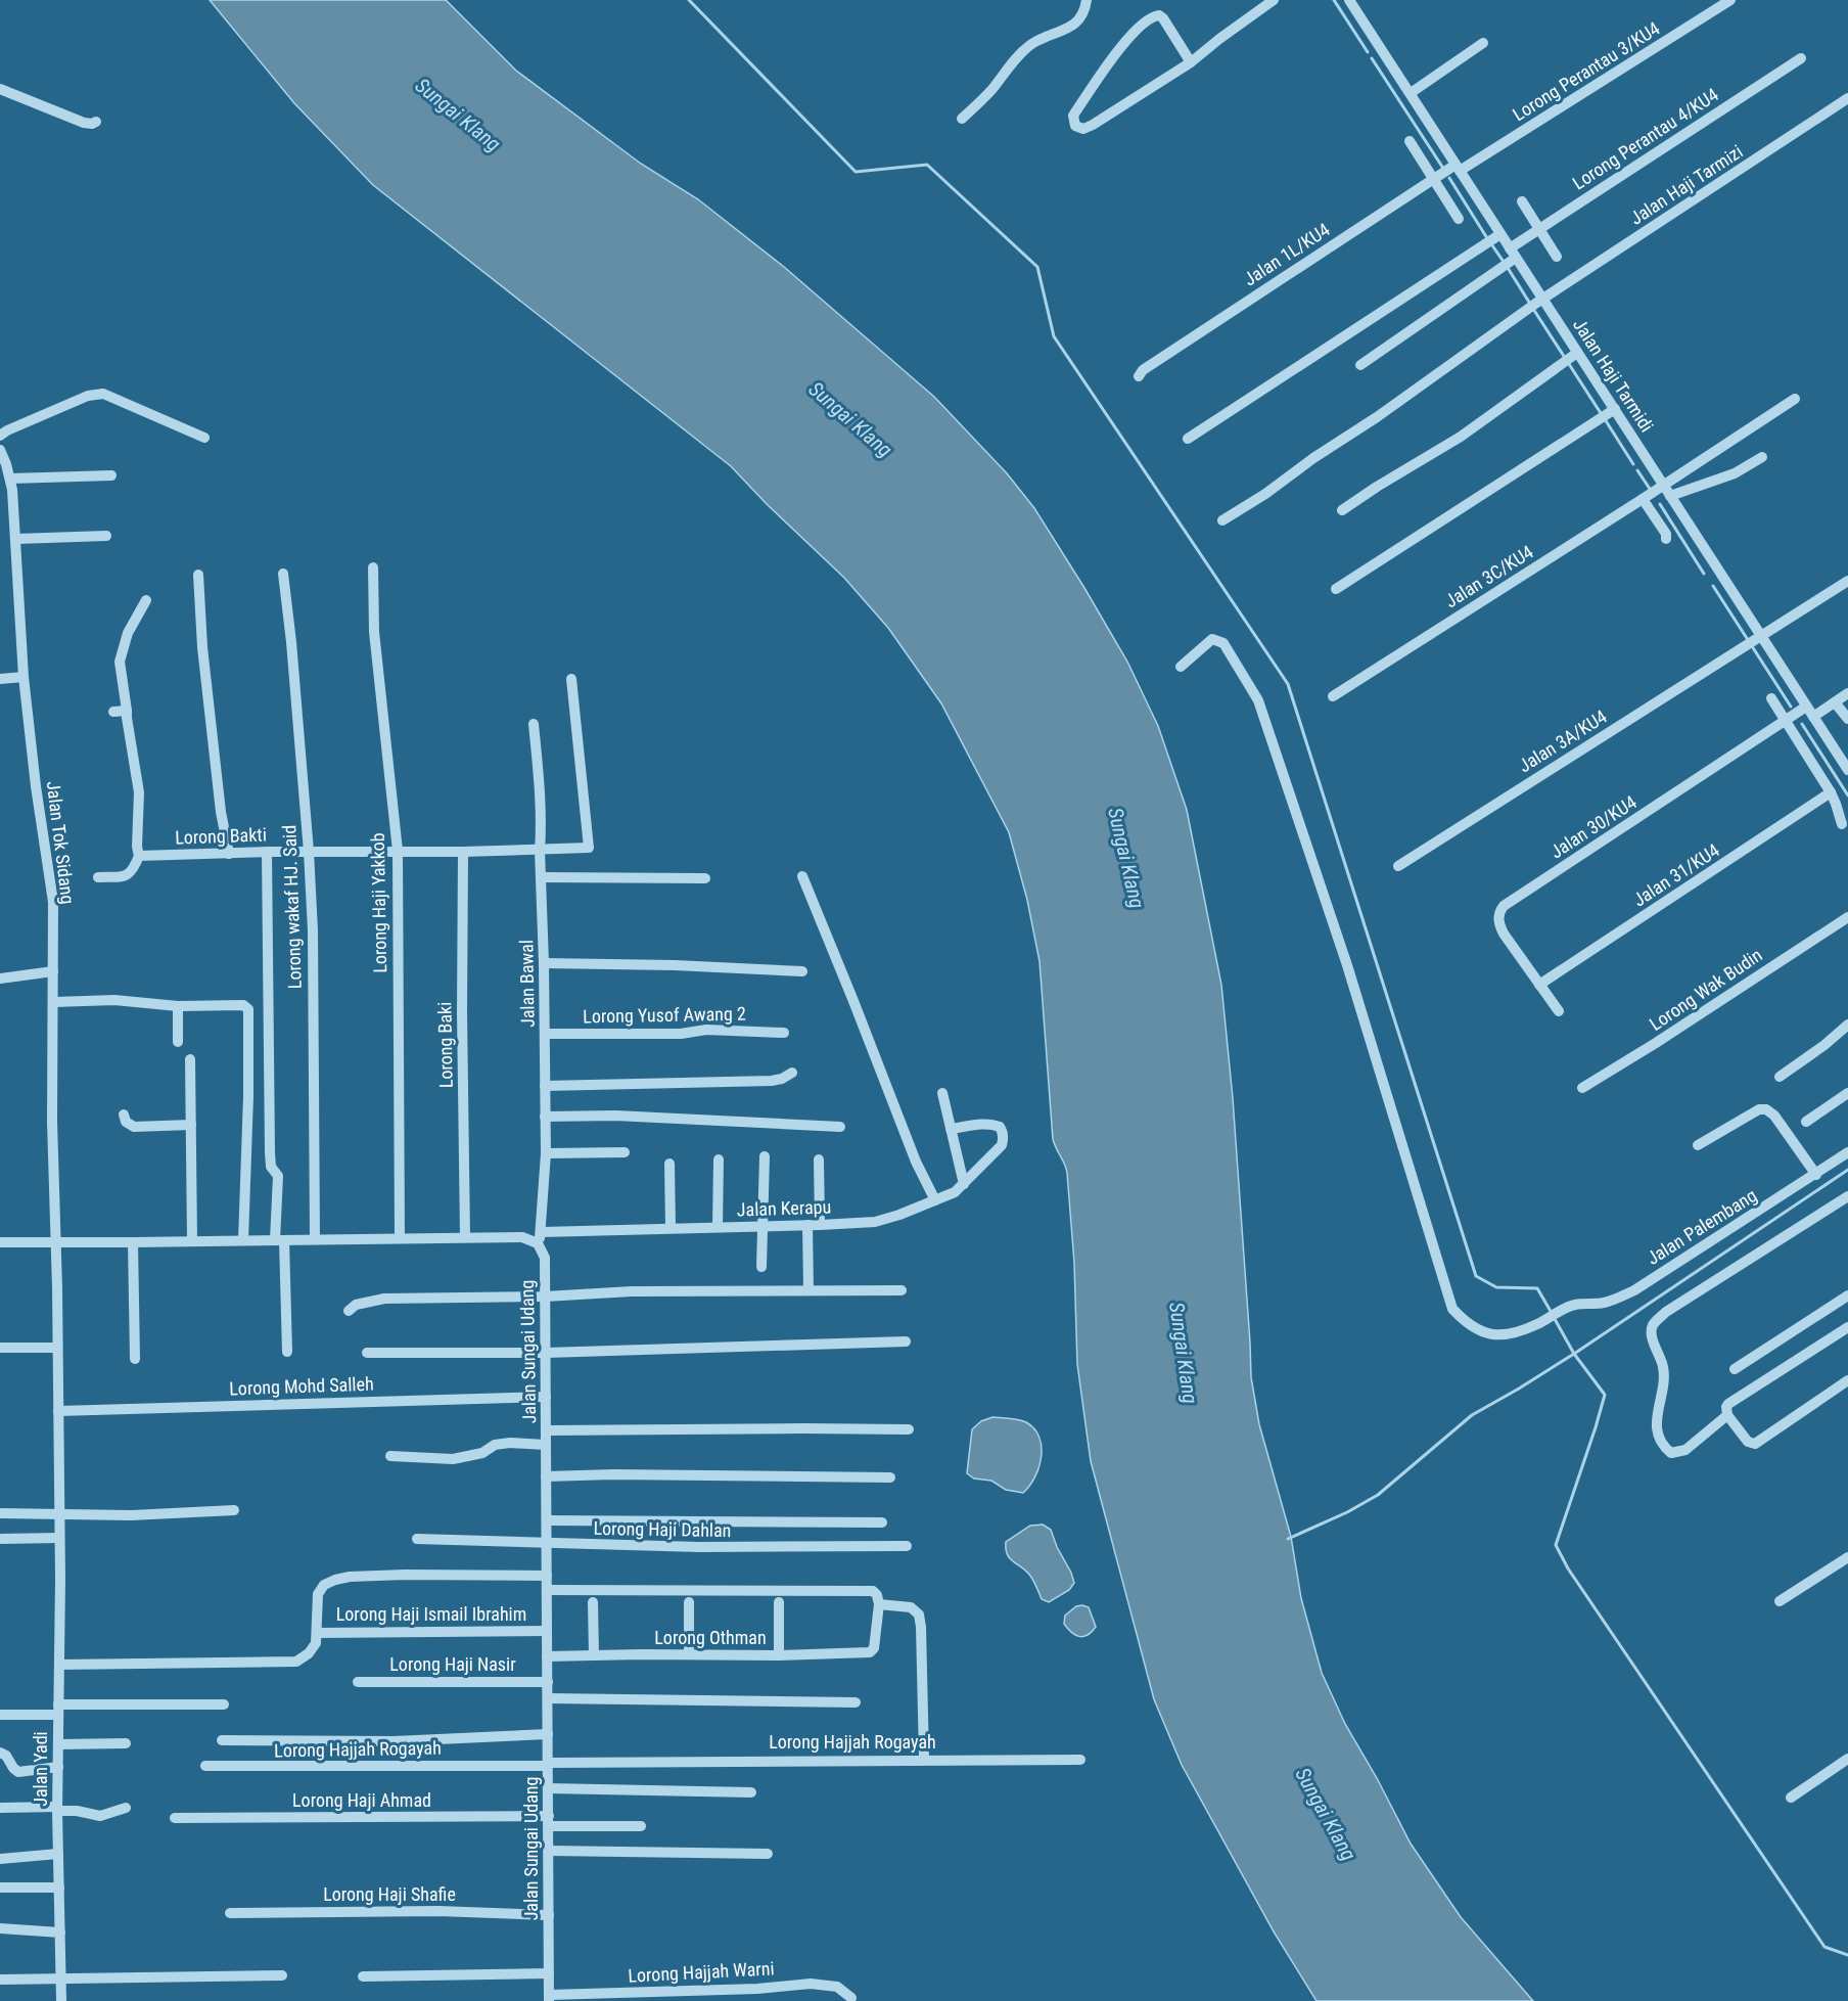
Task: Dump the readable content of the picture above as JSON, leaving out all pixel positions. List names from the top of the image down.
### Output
{
  "streets": {
    "street": [
      "Lorong Perantau 3/KU4",
      "Lorong Perantau 4/KU4",
      "Jalan Haji Tarmizi",
      "Jalan 1L/KU4",
      "Jalan Haji Tarmidi",
      "Jalan 3C/KU4",
      "Jalan 3A/KU4",
      "Jalan 30/KU4",
      "Lorong Bakti",
      "Jalan Tok Sidang",
      "Jalan 31/KU4",
      "Lorong Haji Yakkob",
      "Lorong wakaf HJ. Said",
      "Jalan Bawal",
      "Lorong Wak Budin",
      "Lorong Yusof Awang 2",
      "Lorong Baki",
      "Jalan Kerapu",
      "Jalan Palembang",
      "Jalan Sungai Udang",
      "Lorong Mohd Salleh",
      "Lorong Haji Dahlan",
      "Lorong Haji Ismail Ibrahim",
      "Lorong Othman",
      "Lorong Haji Nasir",
      "Lorong Hajjah Rogayah",
      "Jalan Yadi",
      "Lorong Haji Ahmad",
      "Lorong Haji Shafie",
      "Lorong Hajjah Warni"
    ]
  },
  "crossings": [
    ["Lorong Perantau 3/KU4", "Jalan 1L/KU4"],
    ["Lorong Perantau 3/KU4", "Jalan Haji Tarmidi"],
    ["Lorong Perantau 4/KU4", "Jalan Haji Tarmidi"],
    ["Jalan Haji Tarmizi", "Jalan Haji Tarmidi"],
    ["Jalan 1L/KU4", "Jalan Haji Tarmidi"],
    ["Jalan Haji Tarmidi", "Jalan 3C/KU4"],
    ["Jalan Haji Tarmidi", "Jalan 3A/KU4"],
    ["Jalan Haji Tarmidi", "Jalan 30/KU4"],
    ["Jalan 30/KU4", "Jalan 31/KU4"],
    ["Lorong Bakti", "Lorong Haji Yakkob"],
    ["Lorong Bakti", "Lorong wakaf HJ. Said"],
    ["Lorong Bakti", "Jalan Bawal"],
    ["Lorong Bakti", "Lorong Baki"],
    ["Jalan Tok Sidang", "Jalan Yadi"],
    ["Jalan Bawal", "Lorong Yusof Awang 2"],
    ["Jalan Bawal", "Jalan Kerapu"],
    ["Jalan Bawal", "Jalan Sungai Udang"],
    ["Jalan Kerapu", "Jalan Sungai Udang"],
    ["Jalan Sungai Udang", "Lorong Mohd Salleh"],
    ["Jalan Sungai Udang", "Lorong Haji Dahlan"],
    ["Jalan Sungai Udang", "Lorong Haji Ismail Ibrahim"],
    ["Jalan Sungai Udang", "Lorong Othman"],
    ["Jalan Sungai Udang", "Lorong Haji Nasir"],
    ["Jalan Sungai Udang", "Lorong Hajjah Rogayah"],
    ["Jalan Sungai Udang", "Lorong Haji Ahmad"],
    ["Jalan Sungai Udang", "Lorong Haji Shafie"],
    ["Jalan Sungai Udang", "Lorong Hajjah Warni"],
    ["Lorong Mohd Salleh", "Jalan Yadi"]
  ],
  "water": ["Sungai Klang"]
}
